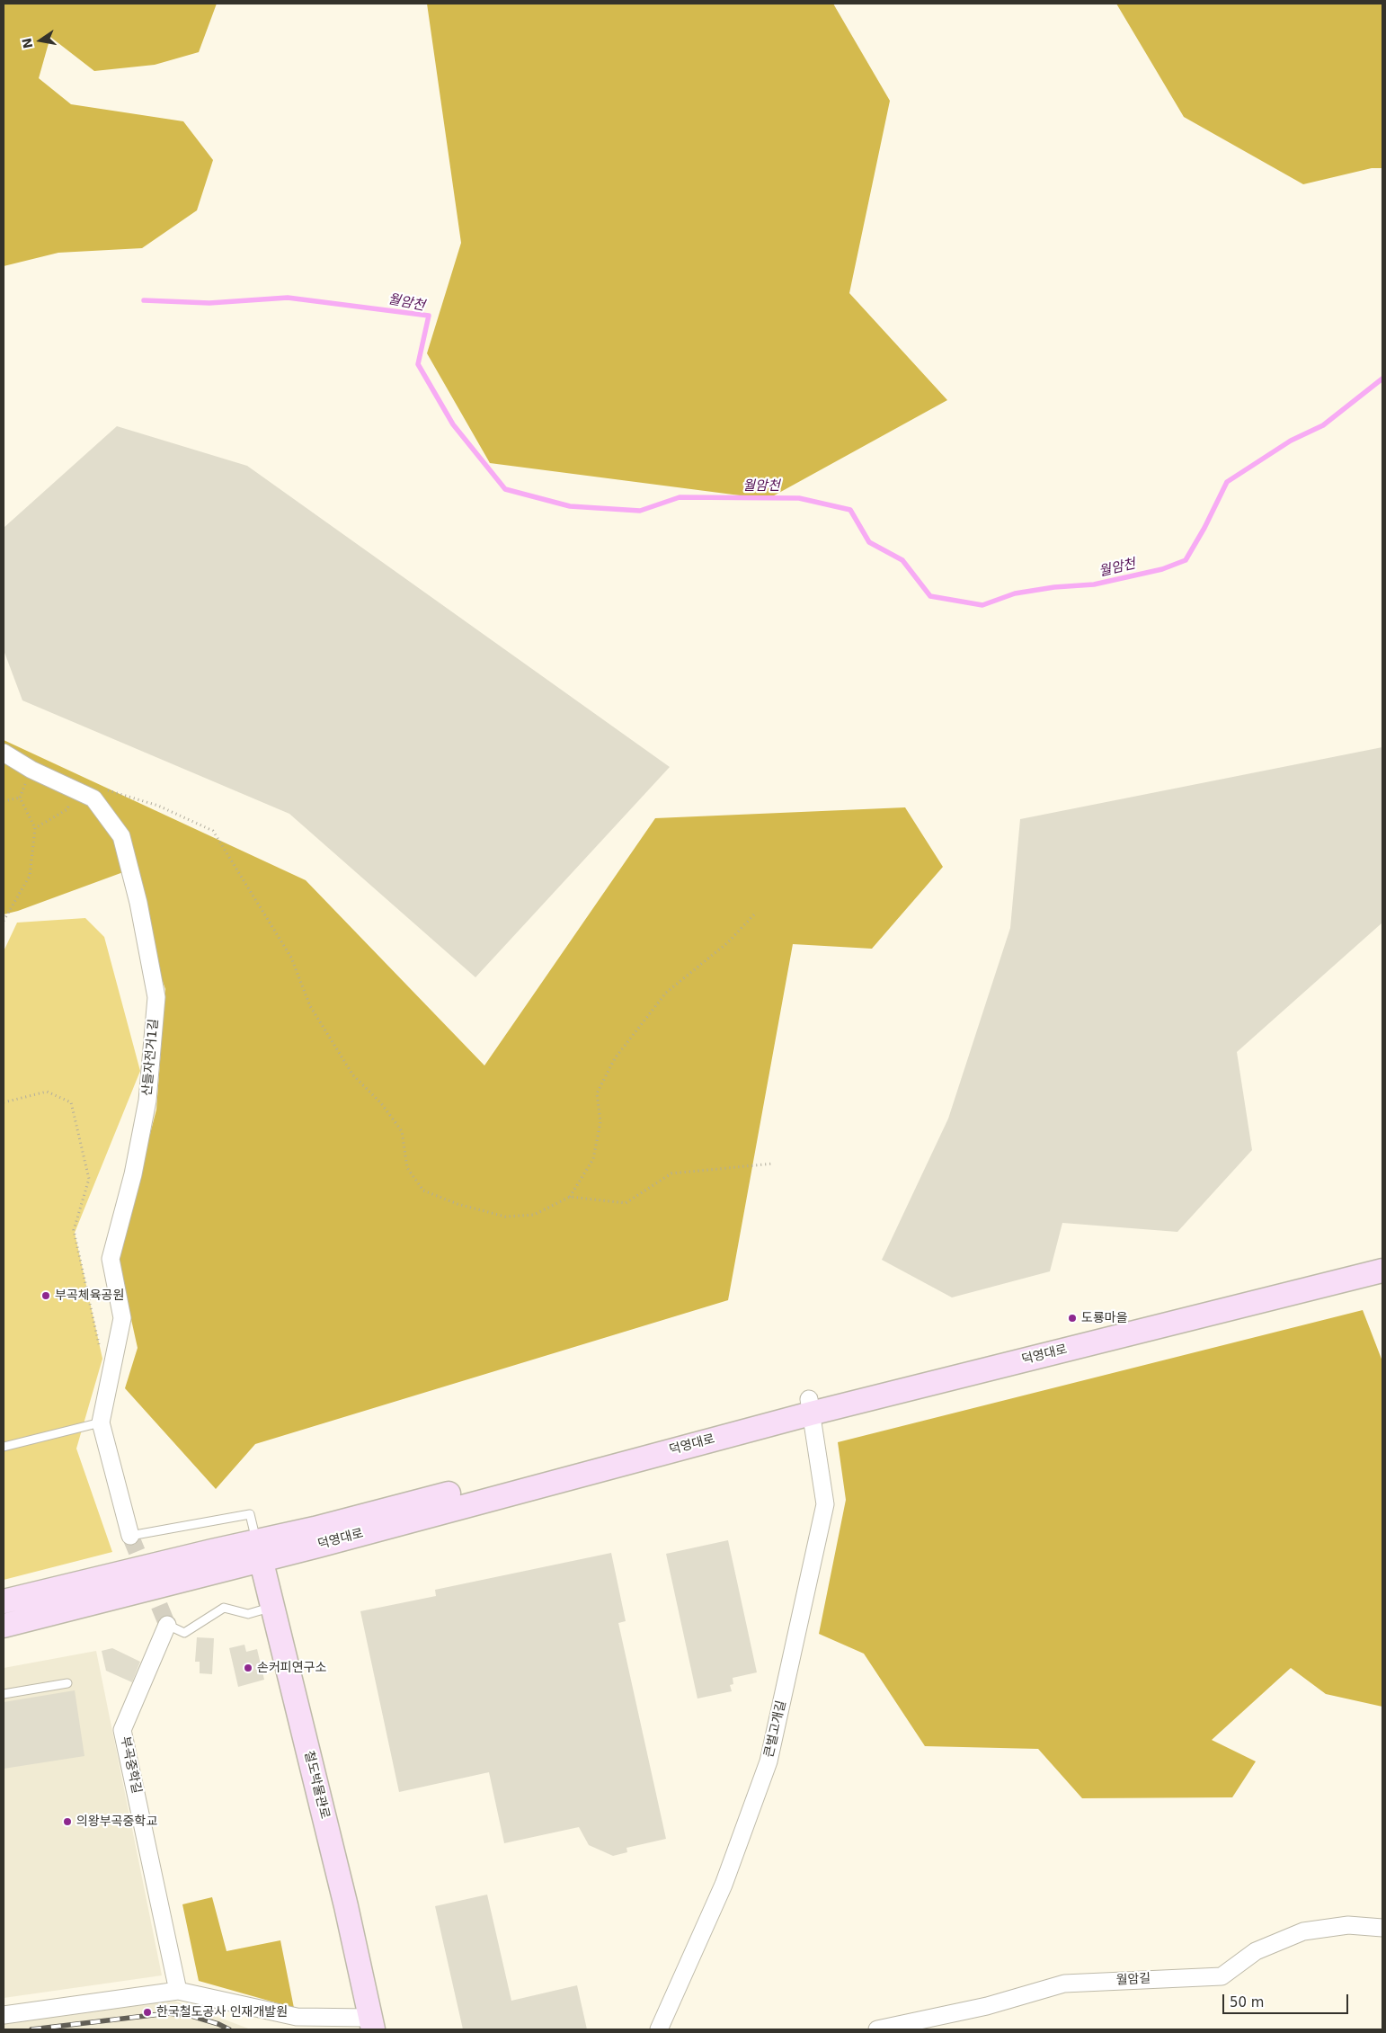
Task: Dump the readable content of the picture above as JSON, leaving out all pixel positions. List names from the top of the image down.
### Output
{
  "streets": {
    "street": [
      "산들자전거1길",
      "덕영대로",
      "큰벌고개길",
      "부곡중학길",
      "철도박물관로",
      "월암길"
    ]
  },
  "crossings": [
    ["덕영대로", "큰벌고개길"],
    ["덕영대로", "철도박물관로"]
  ],
  "water": ["월암천"],
  "places": [
    "부곡체육공원",
    "도룡마을",
    "손커피연구소",
    "의왕부곡중학교",
    "한국철도공사 인재개발원"
  ],
  "scale_bar": "50 m",
  "north": "left"
}
